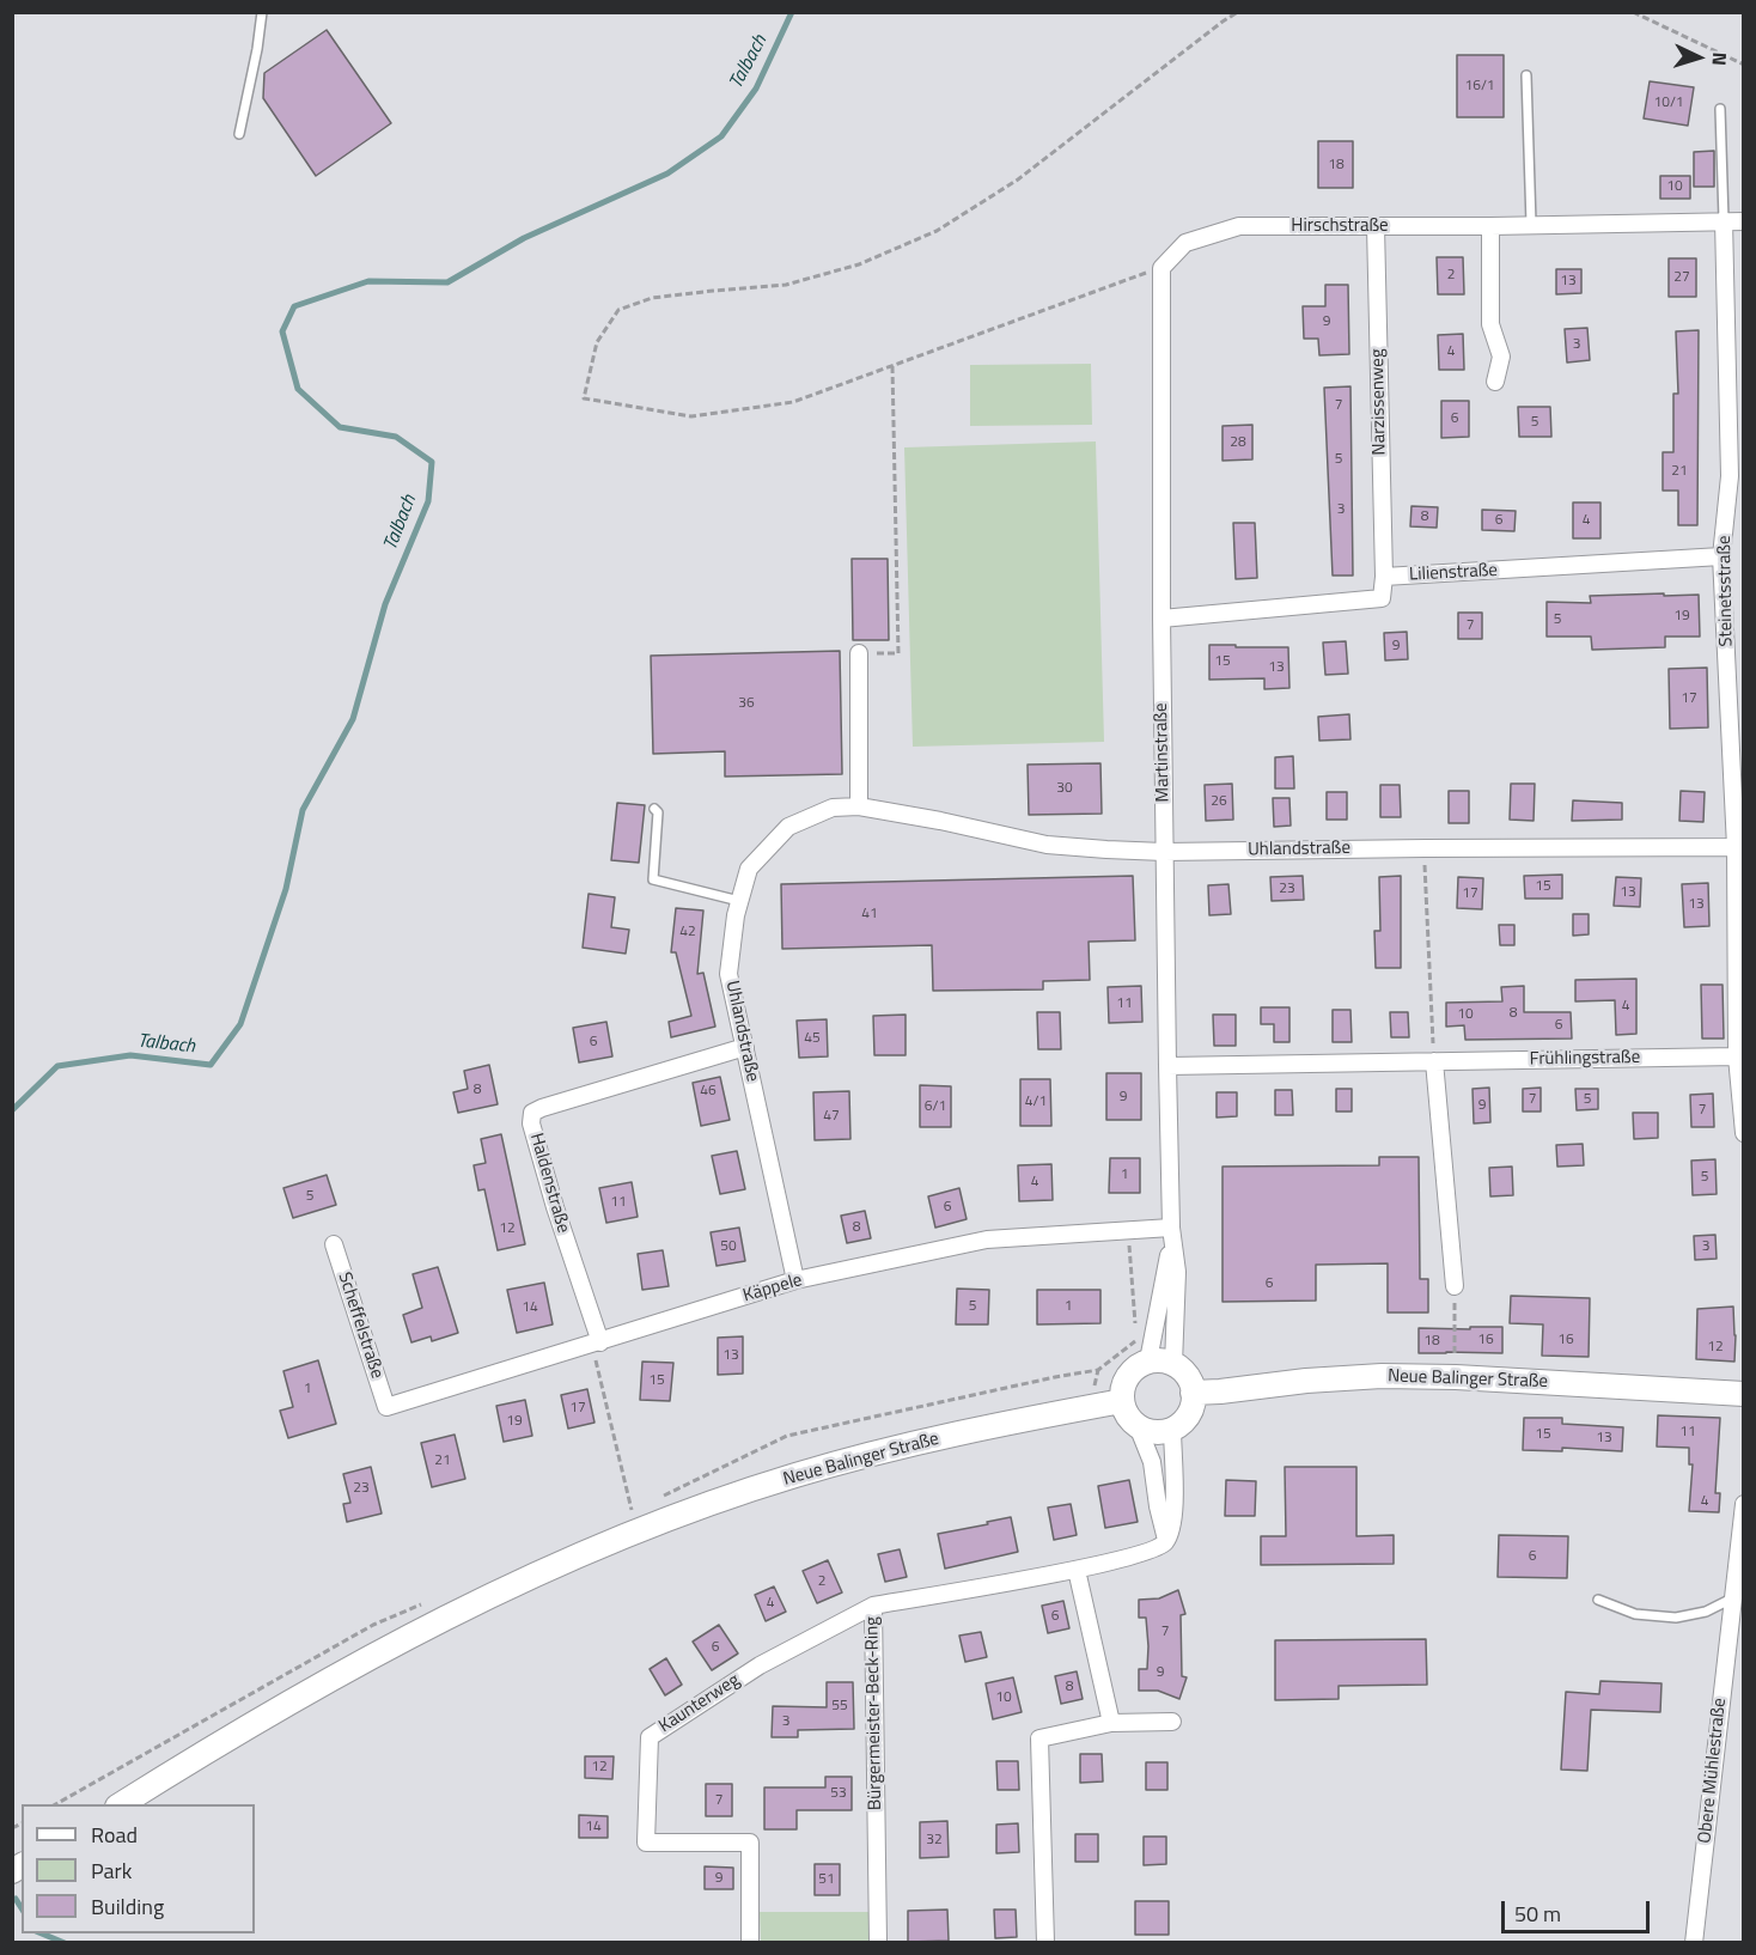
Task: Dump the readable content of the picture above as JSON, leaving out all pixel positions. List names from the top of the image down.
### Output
{
  "streets": {
    "main road": ["Neue Balinger Straße"],
    "street": [
      "Hirschstraße",
      "Narzissenweg",
      "Lilienstraße",
      "Steinetsstraße",
      "Martinstraße",
      "Uhlandstraße",
      "Frühlingstraße",
      "Haldenstraße",
      "Käppele",
      "Scheffelstraße",
      "Kaunterweg",
      "Bürgermeister-Beck-Ring",
      "Obere Mühlestraße"
    ]
  },
  "crossings": [
    ["Hirschstraße", "Narzissenweg"],
    ["Hirschstraße", "Steinetsstraße"],
    ["Hirschstraße", "Martinstraße"],
    ["Narzissenweg", "Lilienstraße"],
    ["Lilienstraße", "Steinetsstraße"],
    ["Lilienstraße", "Martinstraße"],
    ["Steinetsstraße", "Uhlandstraße"],
    ["Steinetsstraße", "Frühlingstraße"],
    ["Martinstraße", "Uhlandstraße"],
    ["Martinstraße", "Frühlingstraße"],
    ["Martinstraße", "Käppele"],
    ["Martinstraße", "Neue Balinger Straße"],
    ["Uhlandstraße", "Haldenstraße"],
    ["Uhlandstraße", "Käppele"],
    ["Haldenstraße", "Käppele"],
    ["Käppele", "Scheffelstraße"],
    ["Kaunterweg", "Bürgermeister-Beck-Ring"]
  ],
  "water": ["Talbach"],
  "house_numbers": [
    "16/1",
    "10/1",
    "18",
    "10",
    "2",
    "27",
    "13",
    "9",
    "3",
    "4",
    "7",
    "6",
    "5",
    "28",
    "5",
    "21",
    "3",
    "8",
    "6",
    "4",
    "19",
    "5",
    "7",
    "9",
    "15",
    "13",
    "17",
    "36",
    "30",
    "26",
    "15",
    "23",
    "13",
    "17",
    "13",
    "41",
    "42",
    "11",
    "4",
    "8",
    "10",
    "6",
    "45",
    "6",
    "8",
    "46",
    "9",
    "7",
    "5",
    "4/1",
    "9",
    "6/1",
    "7",
    "47",
    "1",
    "5",
    "4",
    "5",
    "11",
    "6",
    "8",
    "12",
    "50",
    "3",
    "6",
    "5",
    "1",
    "14",
    "16",
    "16",
    "18",
    "12",
    "13",
    "15",
    "1",
    "17",
    "19",
    "11",
    "15",
    "13",
    "21",
    "23",
    "4",
    "6",
    "2",
    "4",
    "6",
    "7",
    "6",
    "9",
    "8",
    "10",
    "55",
    "3",
    "12",
    "53",
    "7",
    "14",
    "32",
    "9",
    "51"
  ],
  "legend": ["Road", "Park", "Building"],
  "scale_bar": "50 m",
  "north": "right"
}
